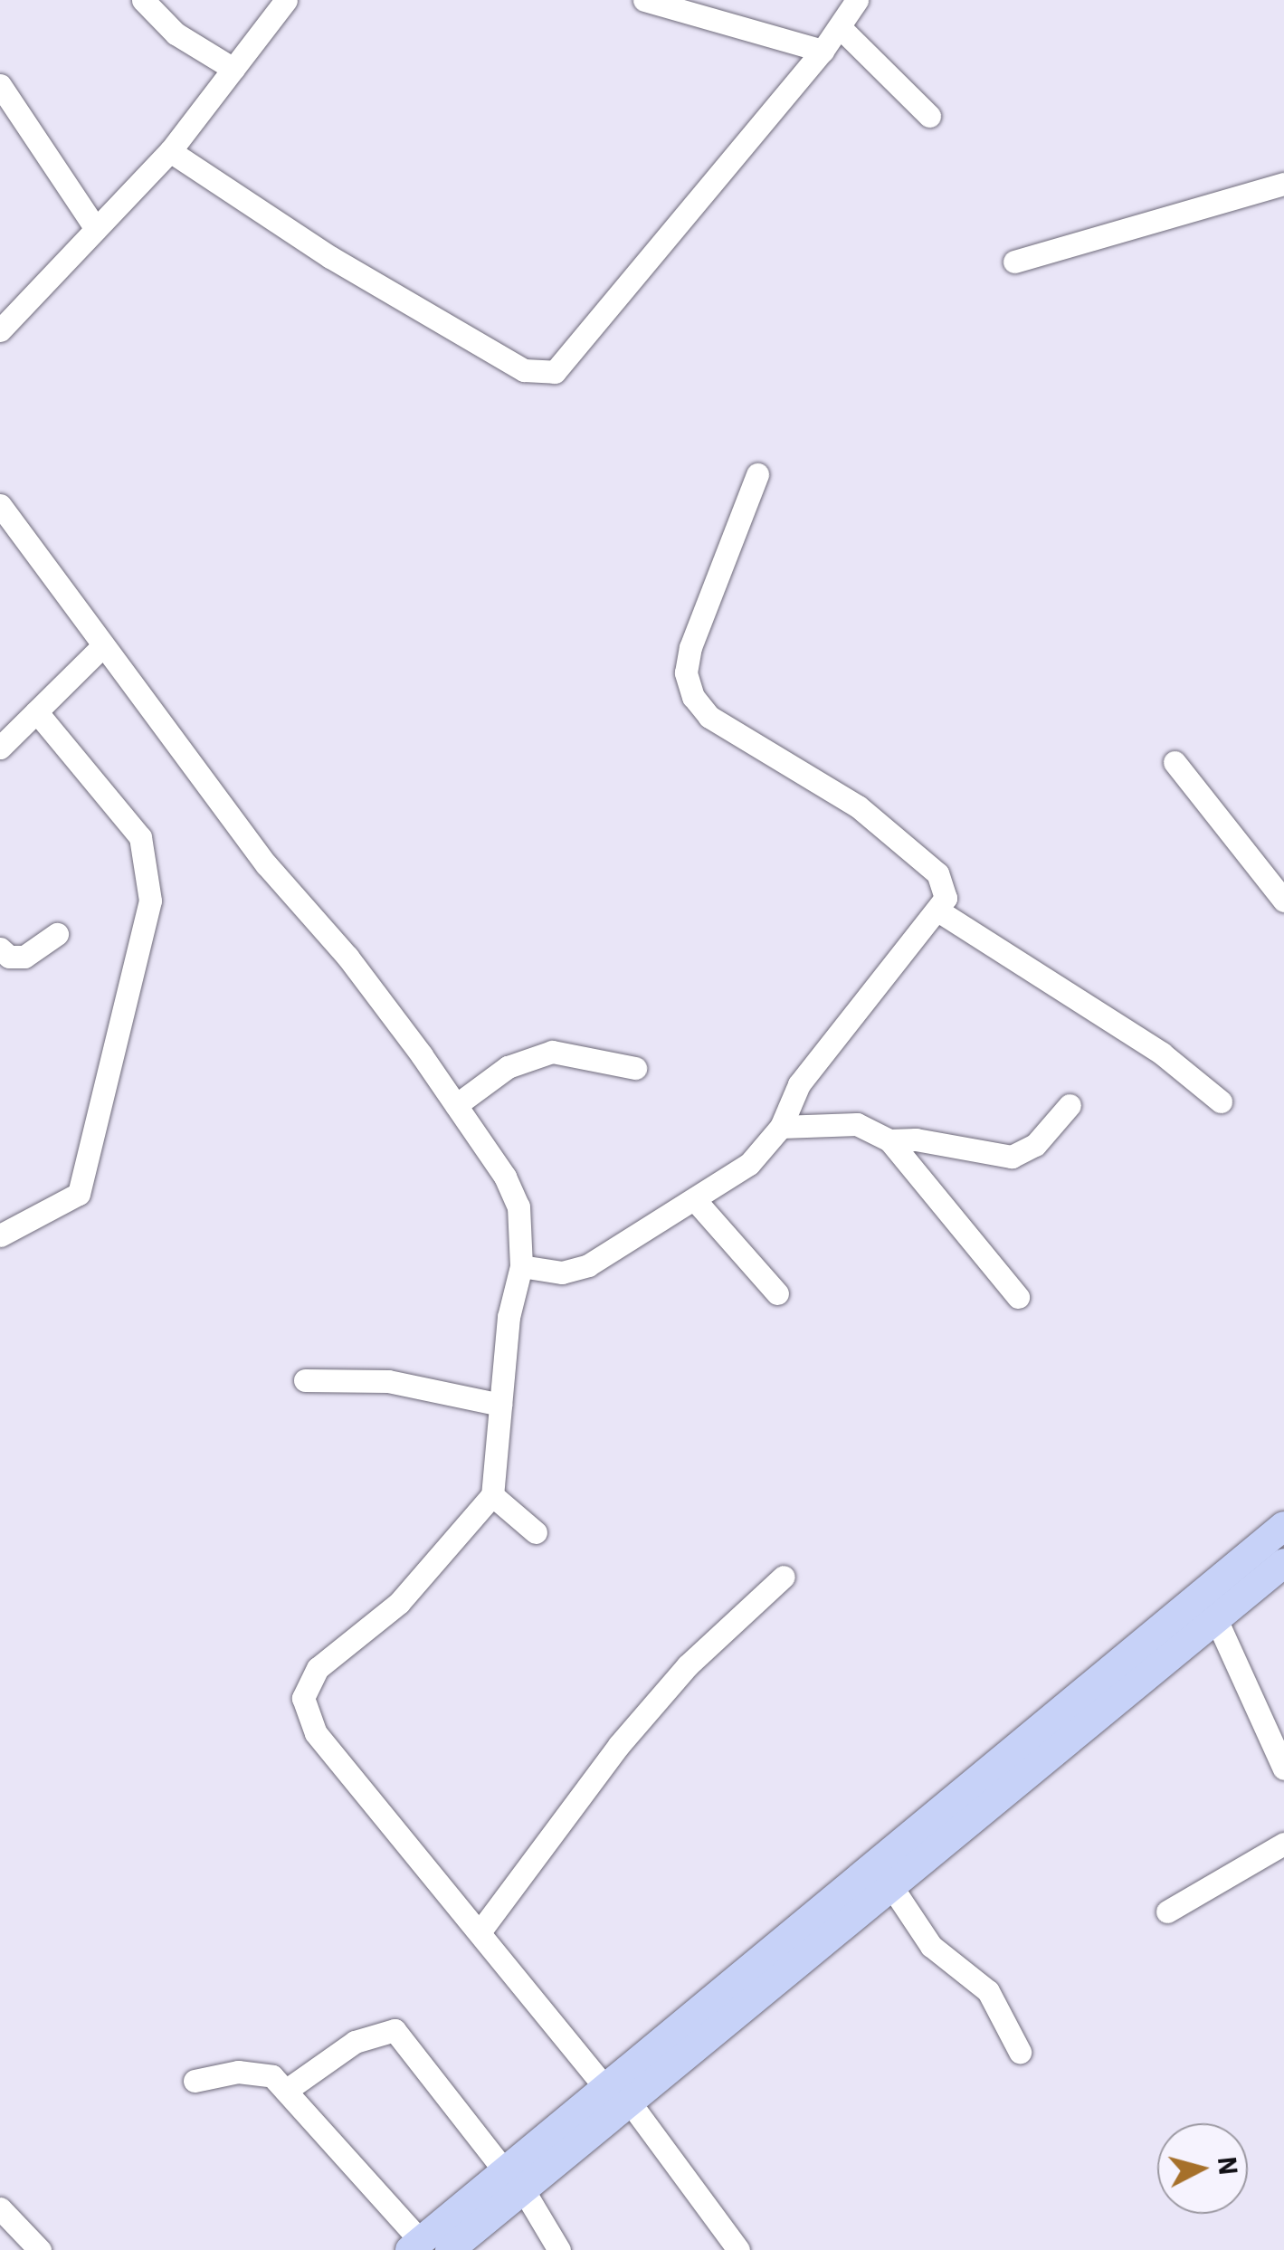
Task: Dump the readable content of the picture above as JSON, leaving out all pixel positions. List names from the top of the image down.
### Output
{
  "north": "right"
}
